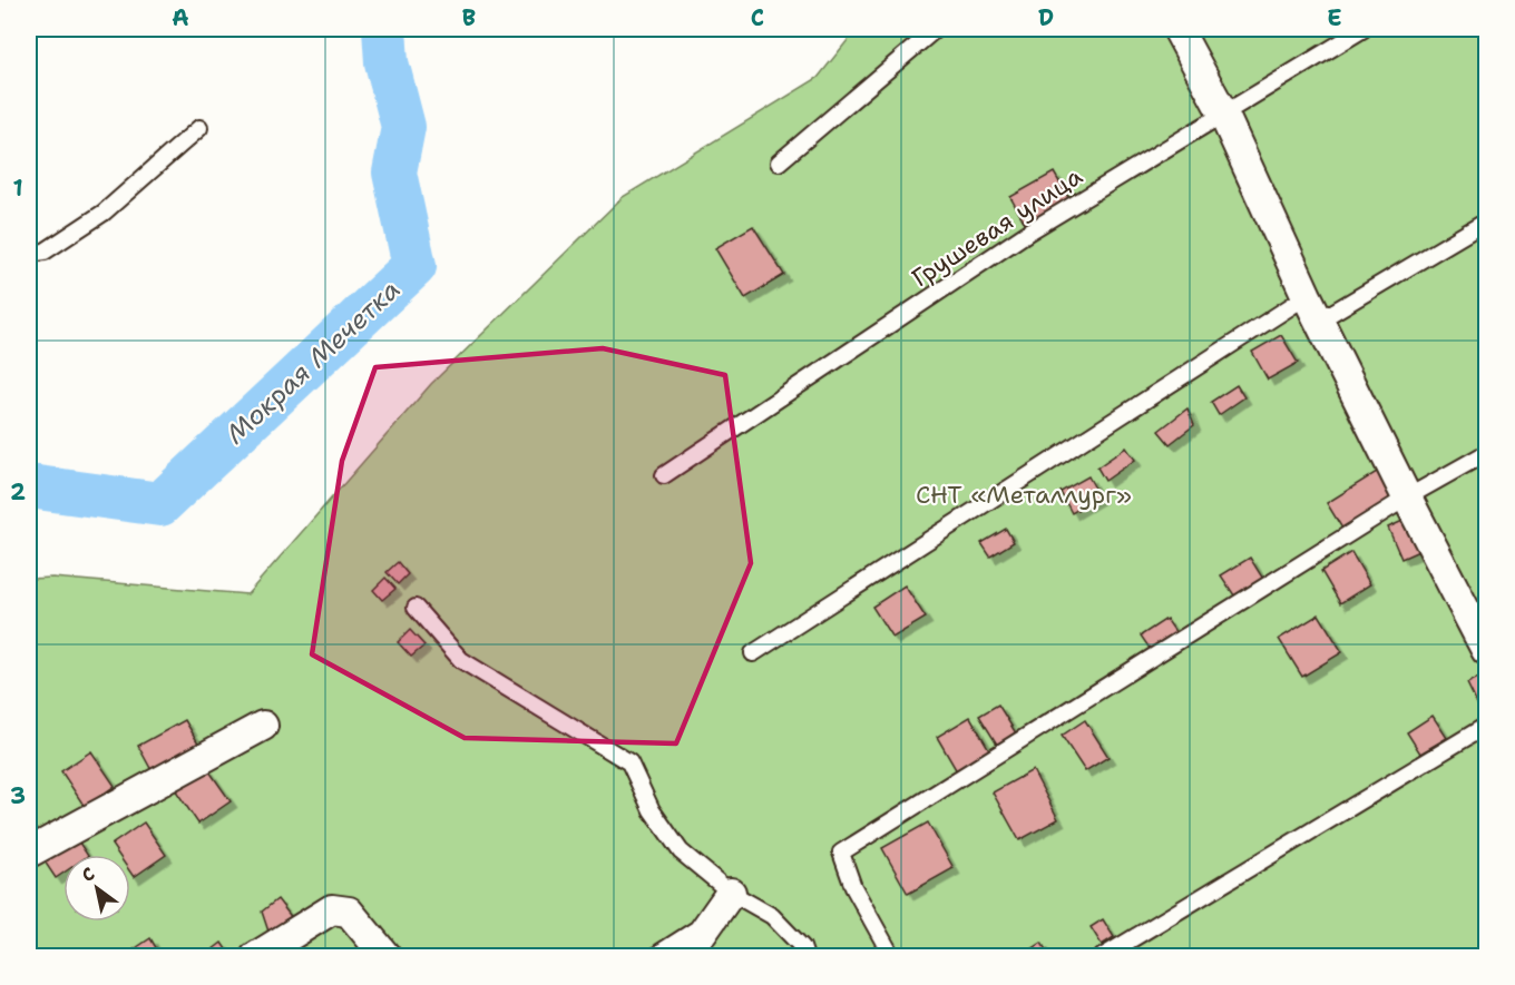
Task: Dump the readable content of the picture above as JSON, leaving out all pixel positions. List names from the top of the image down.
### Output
{
  "streets": {
    "lane": ["Грушевая улица"]
  },
  "water": ["Мокрая Мечетка"],
  "parks": ["СНТ «Металлург»"],
  "north": "top left",
  "grid": {
    "columns": [
      "A",
      "B",
      "C",
      "D",
      "E"
    ],
    "rows": ["1", "2", "3"]
  }
}
